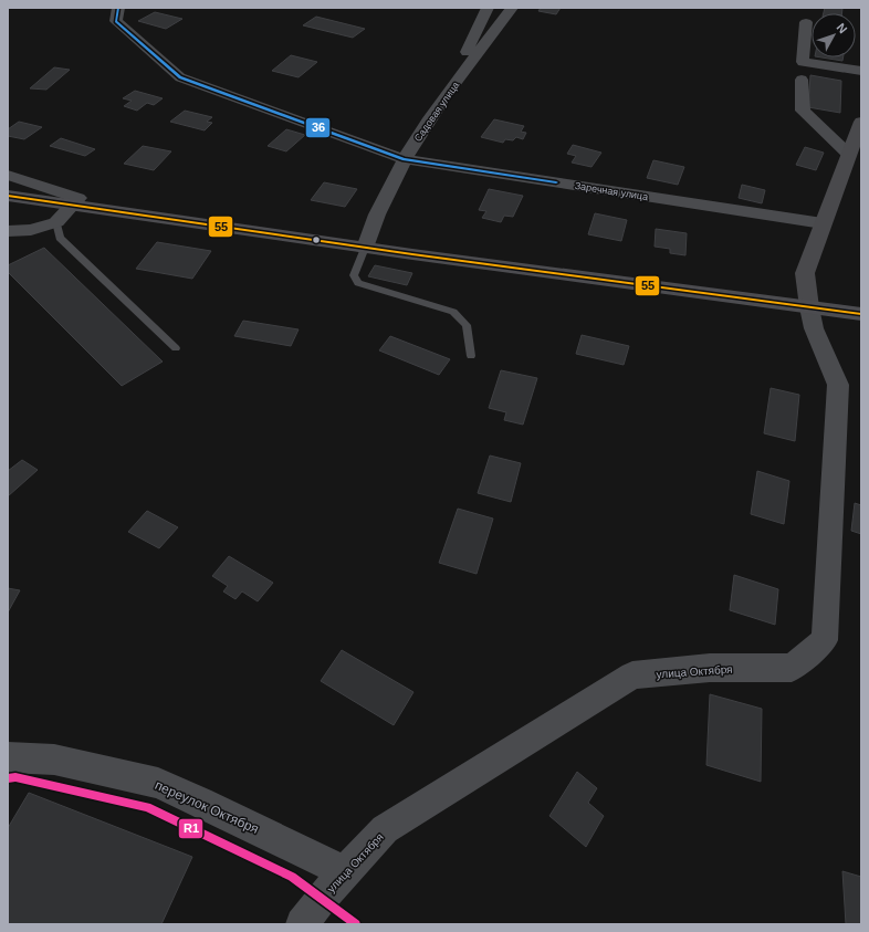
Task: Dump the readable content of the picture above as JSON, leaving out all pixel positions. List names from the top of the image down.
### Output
{
  "streets": {
    "street": [
      "Садовая улица",
      "Заречная улица",
      "улица Октября",
      "переулок Октября"
    ]
  },
  "crossings": [
    ["Садовая улица", "Заречная улица"],
    ["улица Октября", "переулок Октября"]
  ],
  "lines": ["transit line 36", "transit line 55", "transit line R1"],
  "north": "top right"
}
